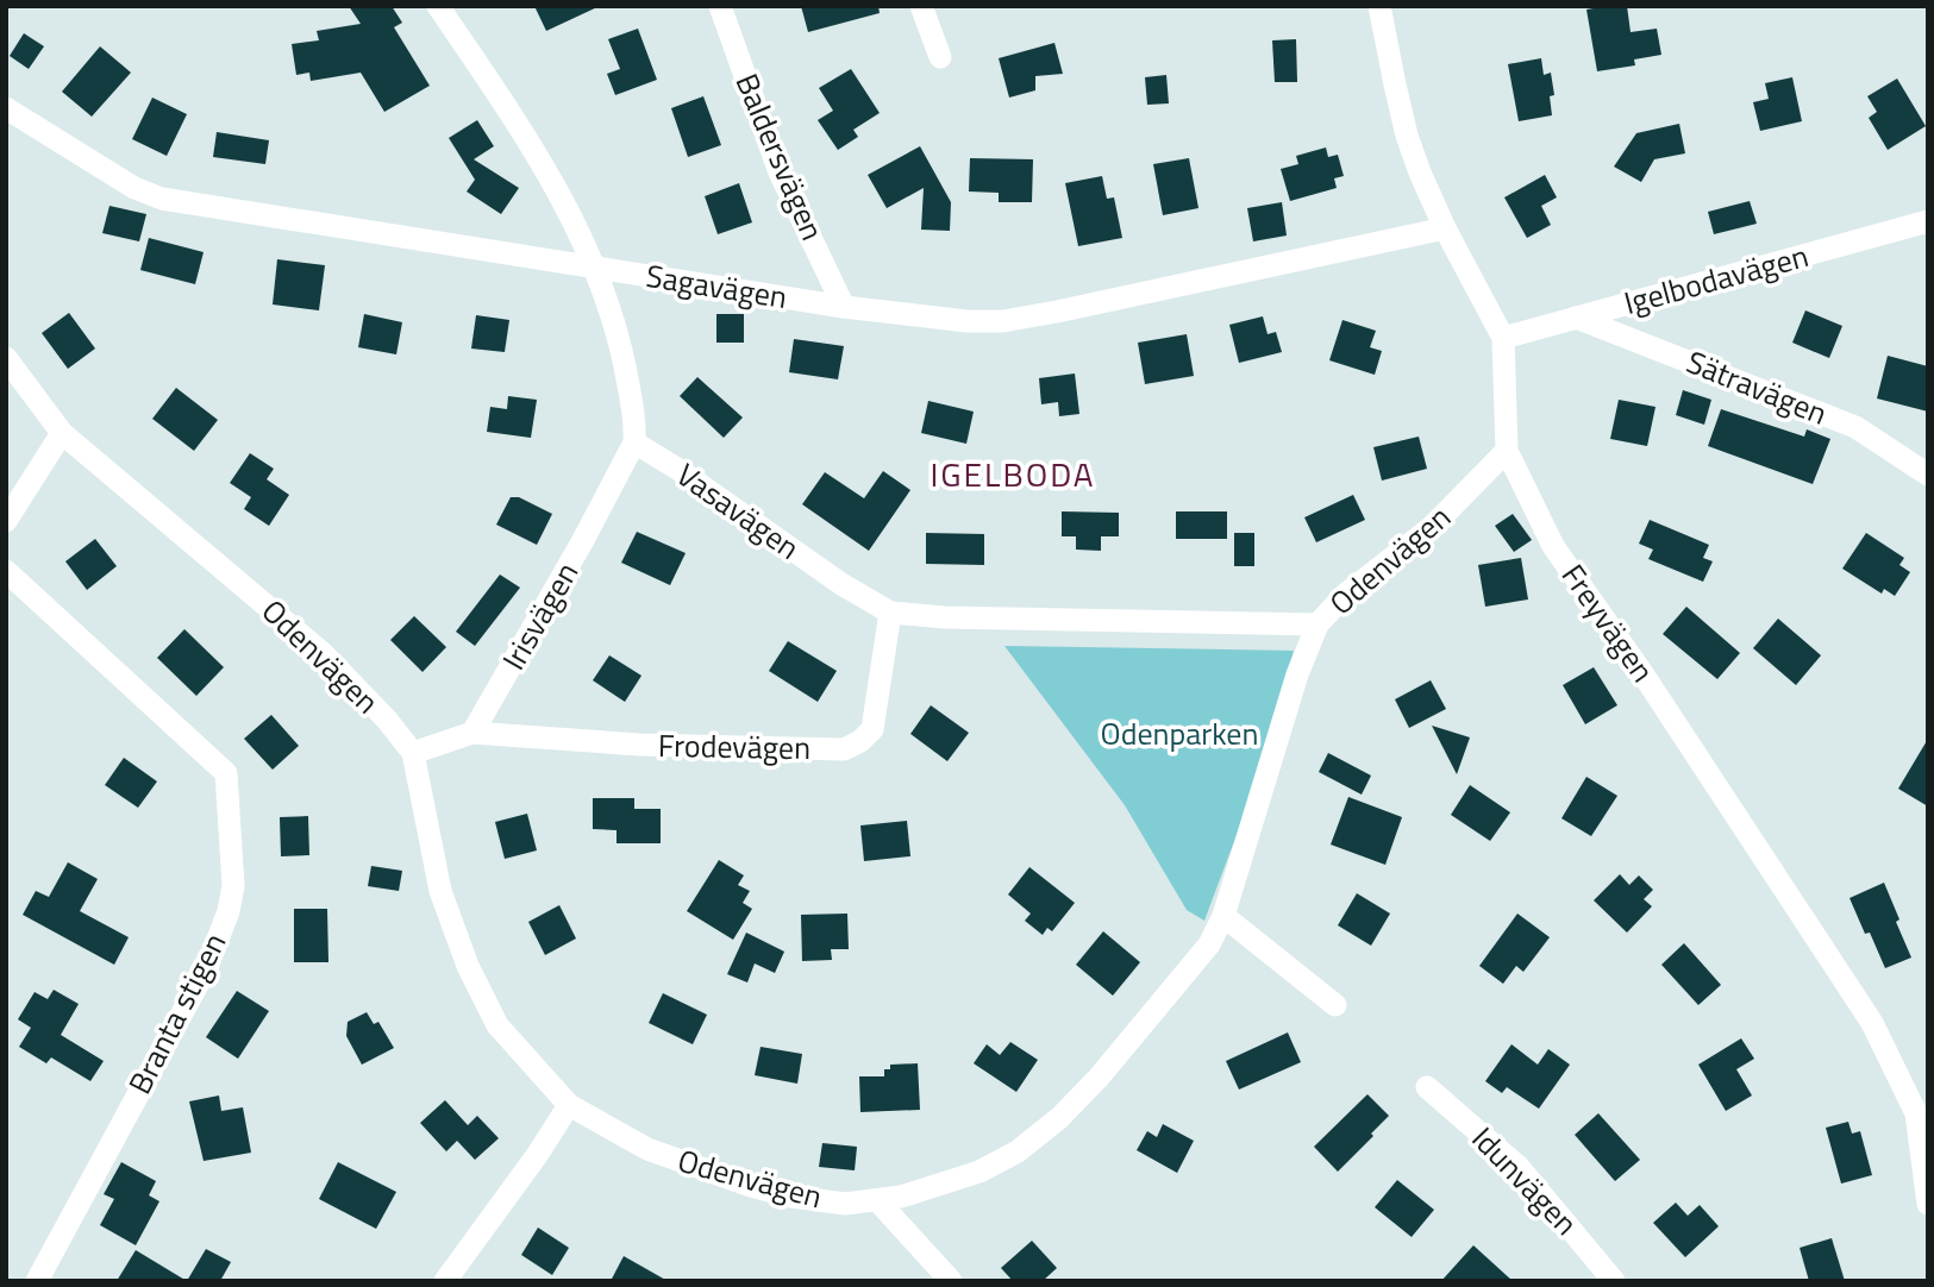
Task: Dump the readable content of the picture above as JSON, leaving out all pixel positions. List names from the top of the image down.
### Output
{
  "streets": {
    "street": [
      "Baldersvägen",
      "Igelbodavägen",
      "Sagavägen",
      "Sätravägen",
      "Vasavägen",
      "Odenvägen",
      "Irisvägen",
      "Freyvägen",
      "Frodevägen",
      "Branta stigen",
      "Idunvägen"
    ]
  },
  "crossings": [
    ["Baldersvägen", "Sagavägen"],
    ["Igelbodavägen", "Sätravägen"],
    ["Igelbodavägen", "Freyvägen"],
    ["Sagavägen", "Freyvägen"],
    ["Vasavägen", "Odenvägen"],
    ["Vasavägen", "Irisvägen"],
    ["Vasavägen", "Frodevägen"],
    ["Odenvägen", "Freyvägen"],
    ["Irisvägen", "Frodevägen"]
  ],
  "districts": ["IGELBODA"],
  "parks": ["Odenparken"]
}
